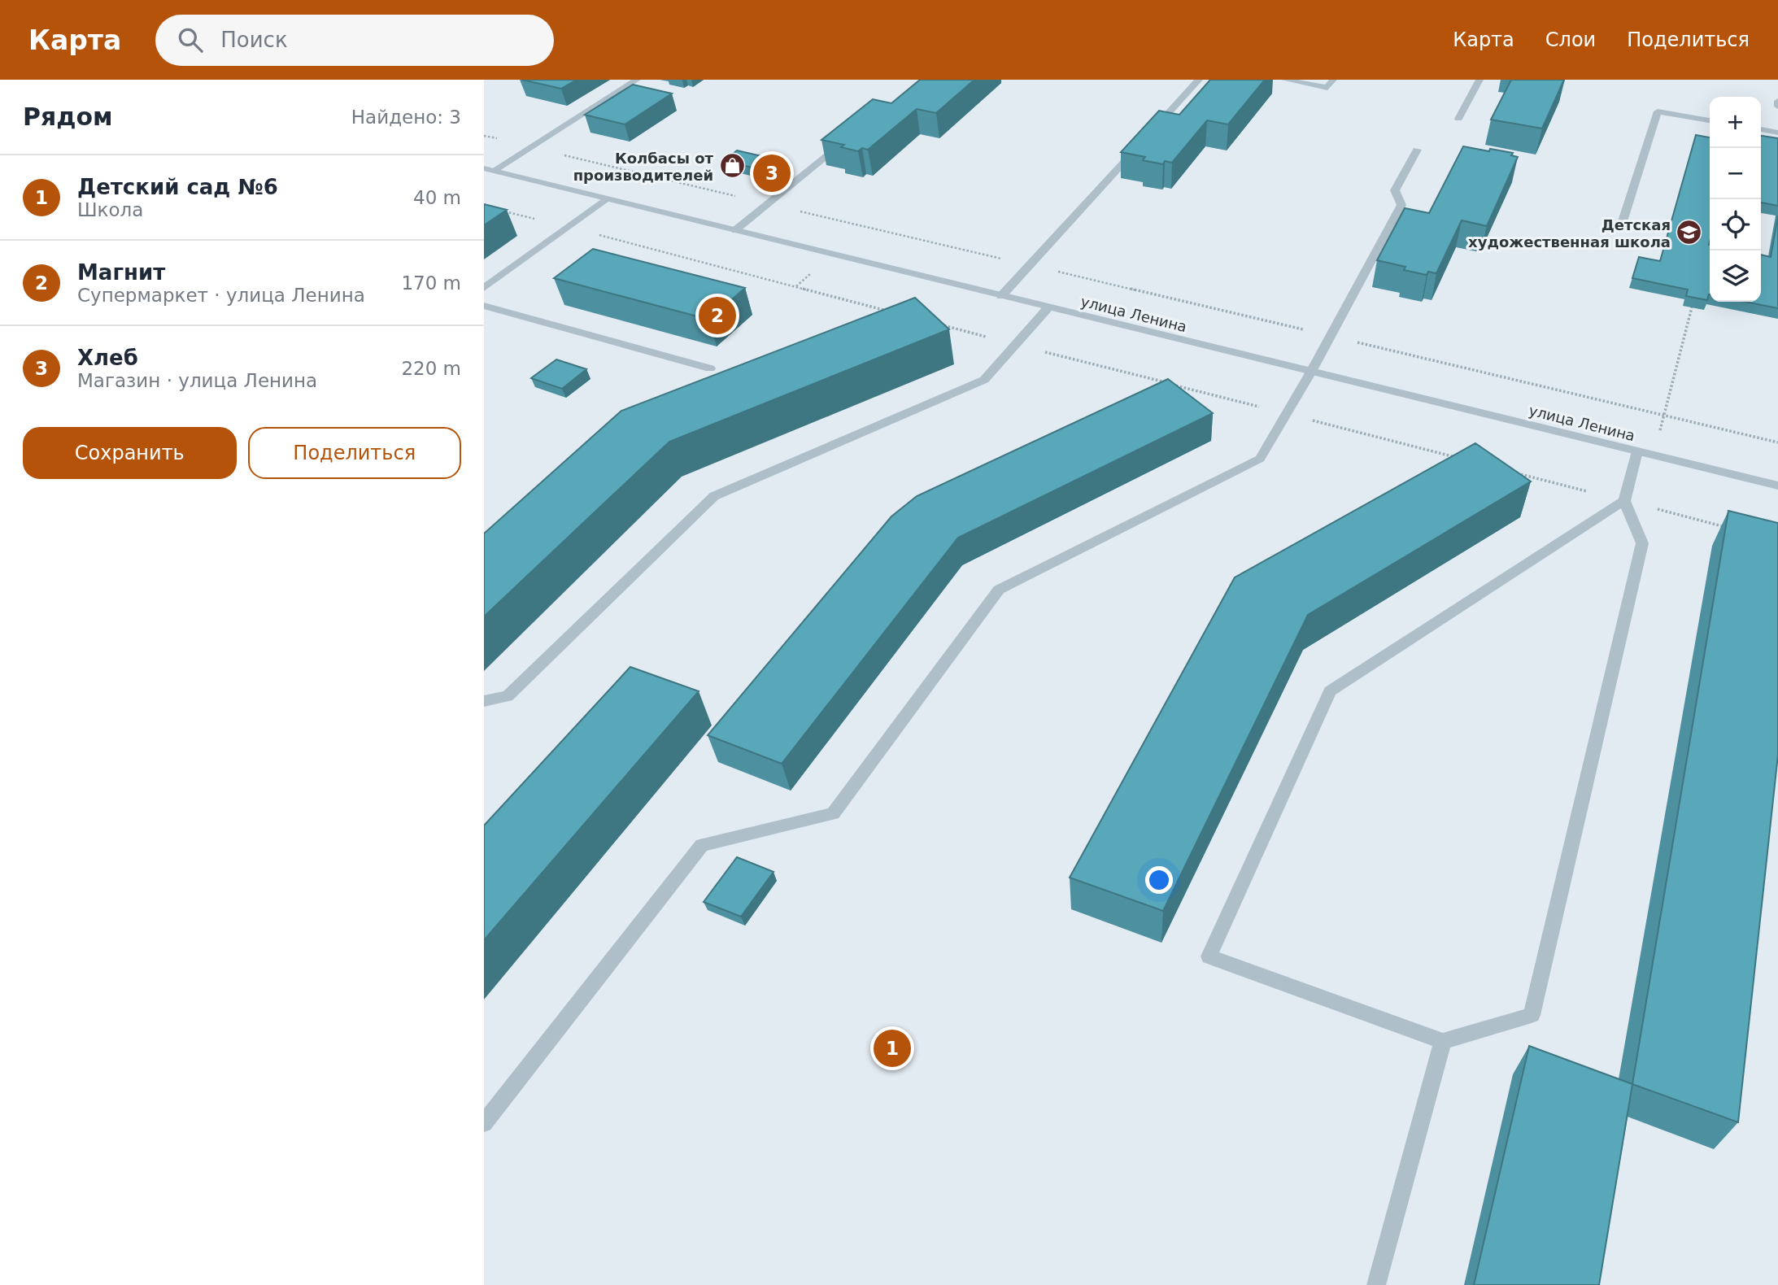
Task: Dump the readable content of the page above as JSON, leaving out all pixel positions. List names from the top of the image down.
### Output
{
  "streets": {
    "street": ["улица Ленина"]
  },
  "places": {
    "shop": ["Колбасы от производителей"],
    "school or university": ["Детская художественная школа"]
  },
  "page": {
    "header": "Карта",
    "search": "Поиск",
    "nav": ["Карта", "Слои", "Поделиться"],
    "heading": ["Рядом", "Найдено: 3"],
    "map_buttons": ["+", "−"],
    "pins": ["3", "2", "1"],
    "list": [
      {
        "mark": "1",
        "name": "Детский сад №6",
        "note": "Школа",
        "value": "40 m"
      },
      {
        "mark": "2",
        "name": "Магнит",
        "note": "Супермаркет · улица Ленина",
        "value": "170 m"
      },
      {
        "mark": "3",
        "name": "Хлеб",
        "note": "Магазин · улица Ленина",
        "value": "220 m"
      }
    ],
    "buttons": ["Сохранить", "Поделиться"]
  }
}
